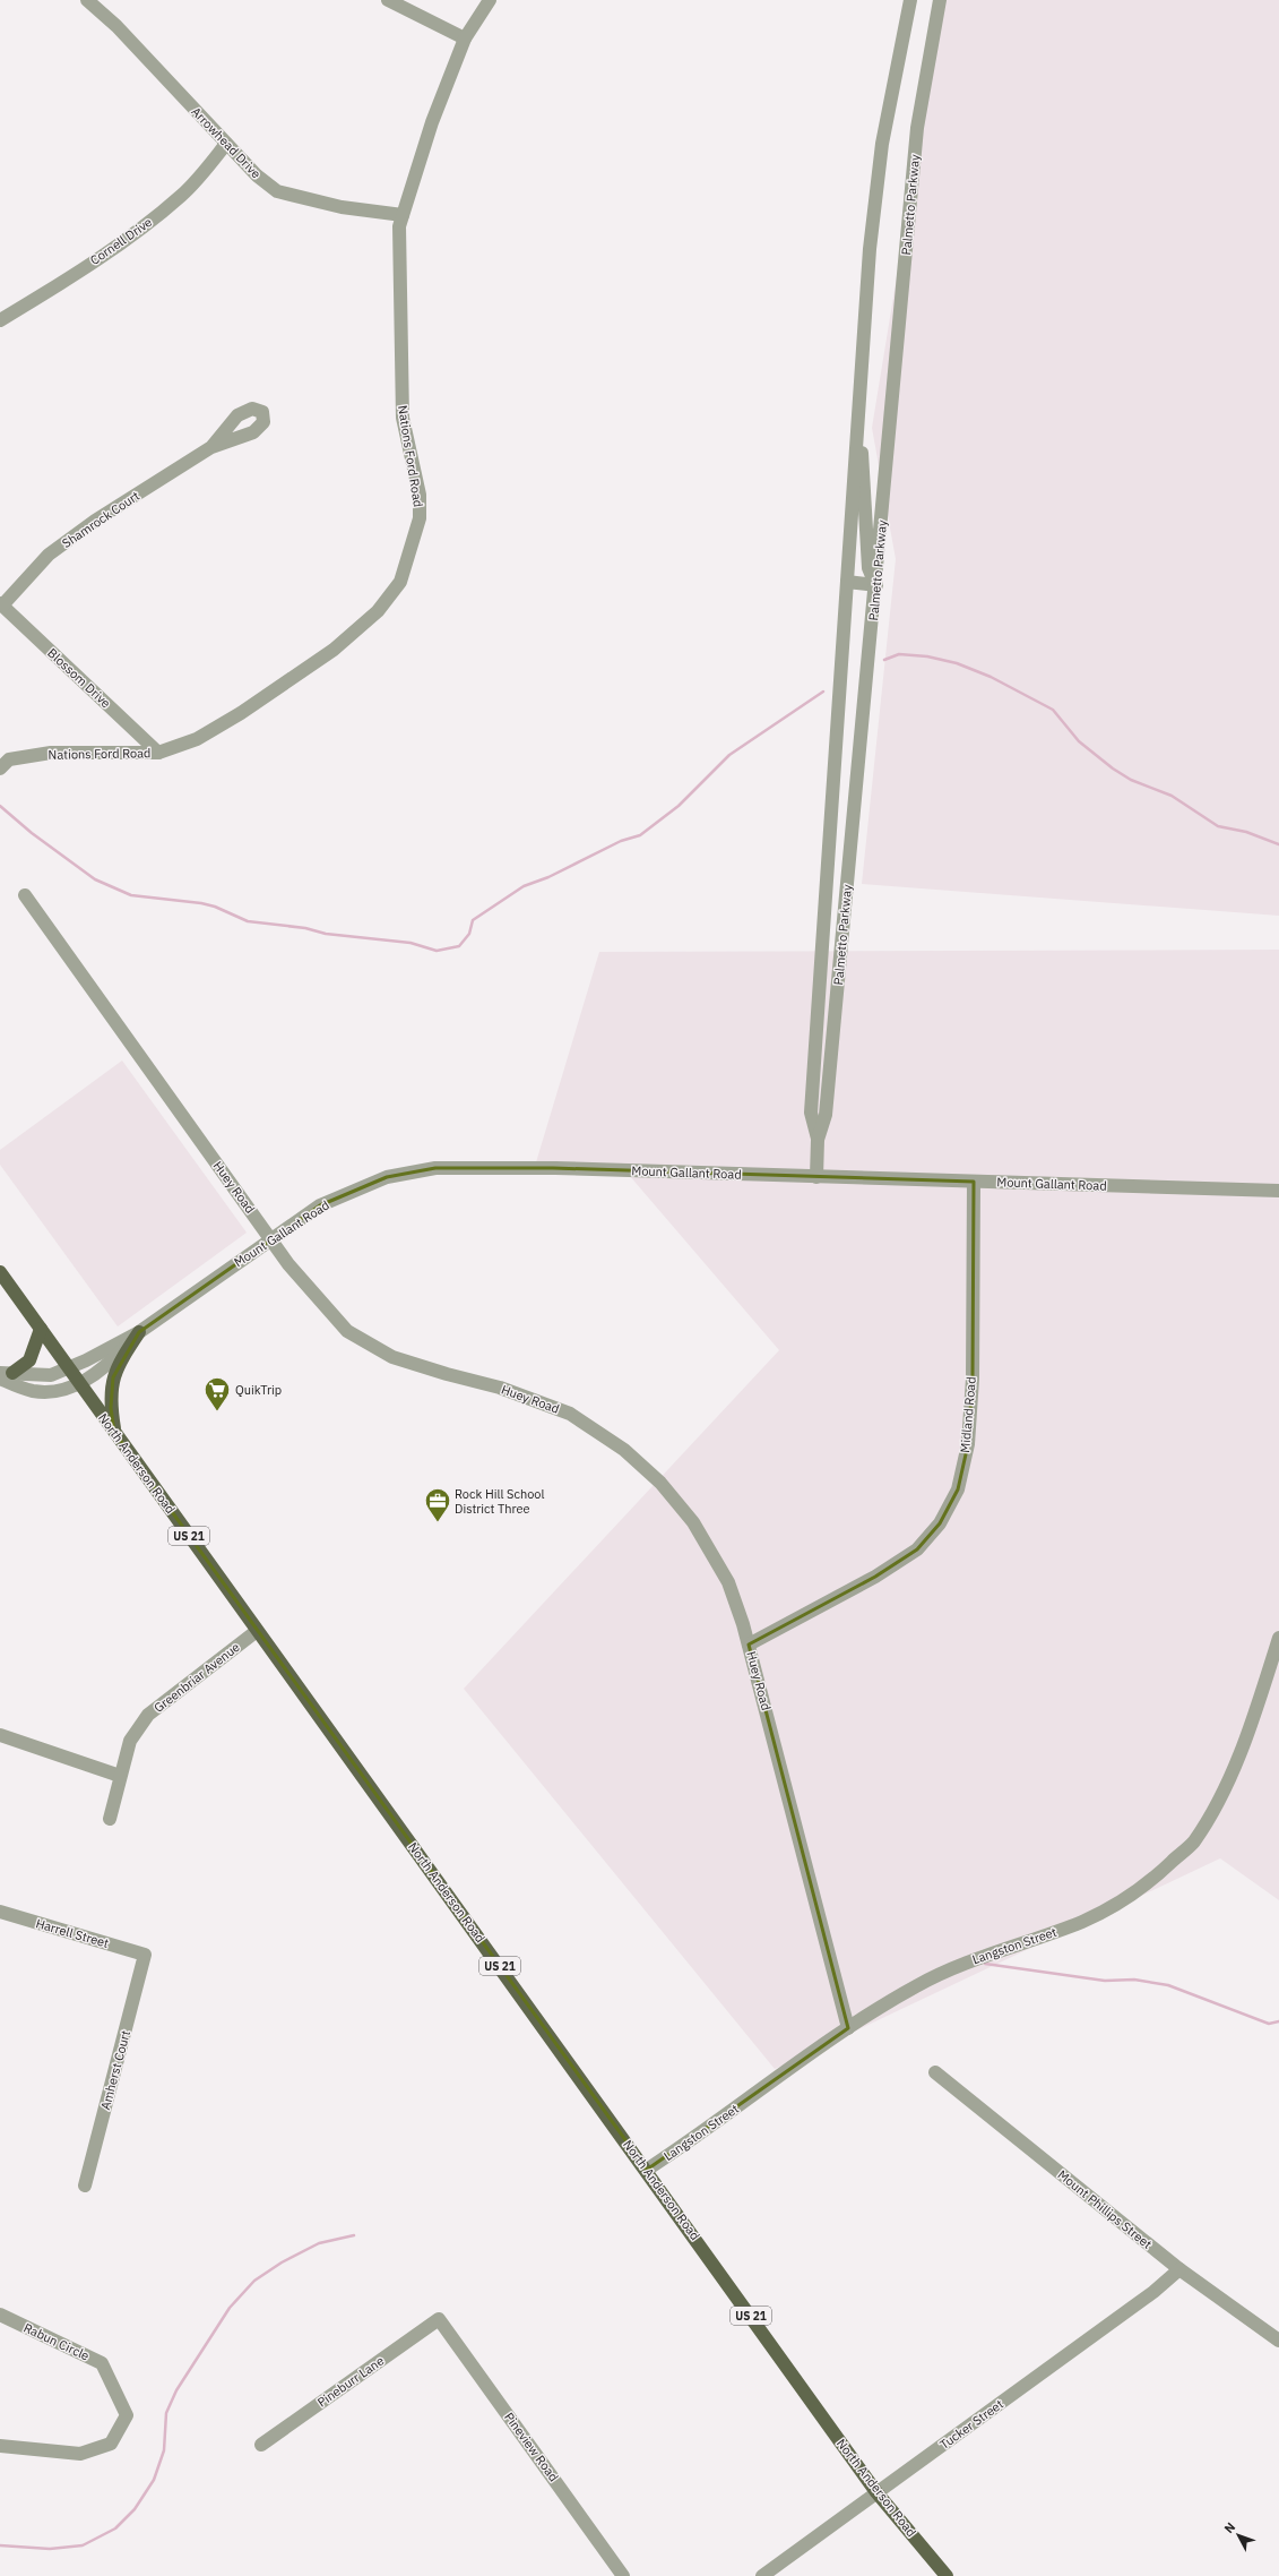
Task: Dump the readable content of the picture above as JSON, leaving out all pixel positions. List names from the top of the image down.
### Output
{
  "streets": {
    "main road": ["North Anderson Road", "US 21"],
    "street": [
      "Arrowhead Drive",
      "Palmetto Parkway",
      "Cornell Drive",
      "Nations Ford Road",
      "Shamrock Court",
      "Blossom Drive",
      "Mount Gallant Road",
      "Huey Road",
      "Midland Road",
      "Greenbriar Avenue",
      "Harrell Street",
      "Langston Street",
      "Amherst Court",
      "Mount Phillips Street",
      "Rabun Circle",
      "Pineburr Lane",
      "Tucker Street",
      "Pineview Road"
    ]
  },
  "crossings": [
    ["Arrowhead Drive", "Cornell Drive"],
    ["Arrowhead Drive", "Nations Ford Road"],
    ["Palmetto Parkway", "Mount Gallant Road"],
    ["Nations Ford Road", "Blossom Drive"],
    ["Shamrock Court", "Blossom Drive"],
    ["Mount Gallant Road", "Huey Road"],
    ["Mount Gallant Road", "Midland Road"],
    ["Mount Gallant Road", "North Anderson Road"],
    ["Huey Road", "Midland Road"],
    ["Huey Road", "Langston Street"],
    ["North Anderson Road", "Greenbriar Avenue"],
    ["North Anderson Road", "Langston Street"],
    ["North Anderson Road", "Tucker Street"],
    ["Harrell Street", "Amherst Court"],
    ["Mount Phillips Street", "Tucker Street"],
    ["Pineburr Lane", "Pineview Road"]
  ],
  "places": {
    "supermarket": ["QuikTrip"],
    "office": ["Rock Hill School District Three"]
  },
  "north": "top left"
}
